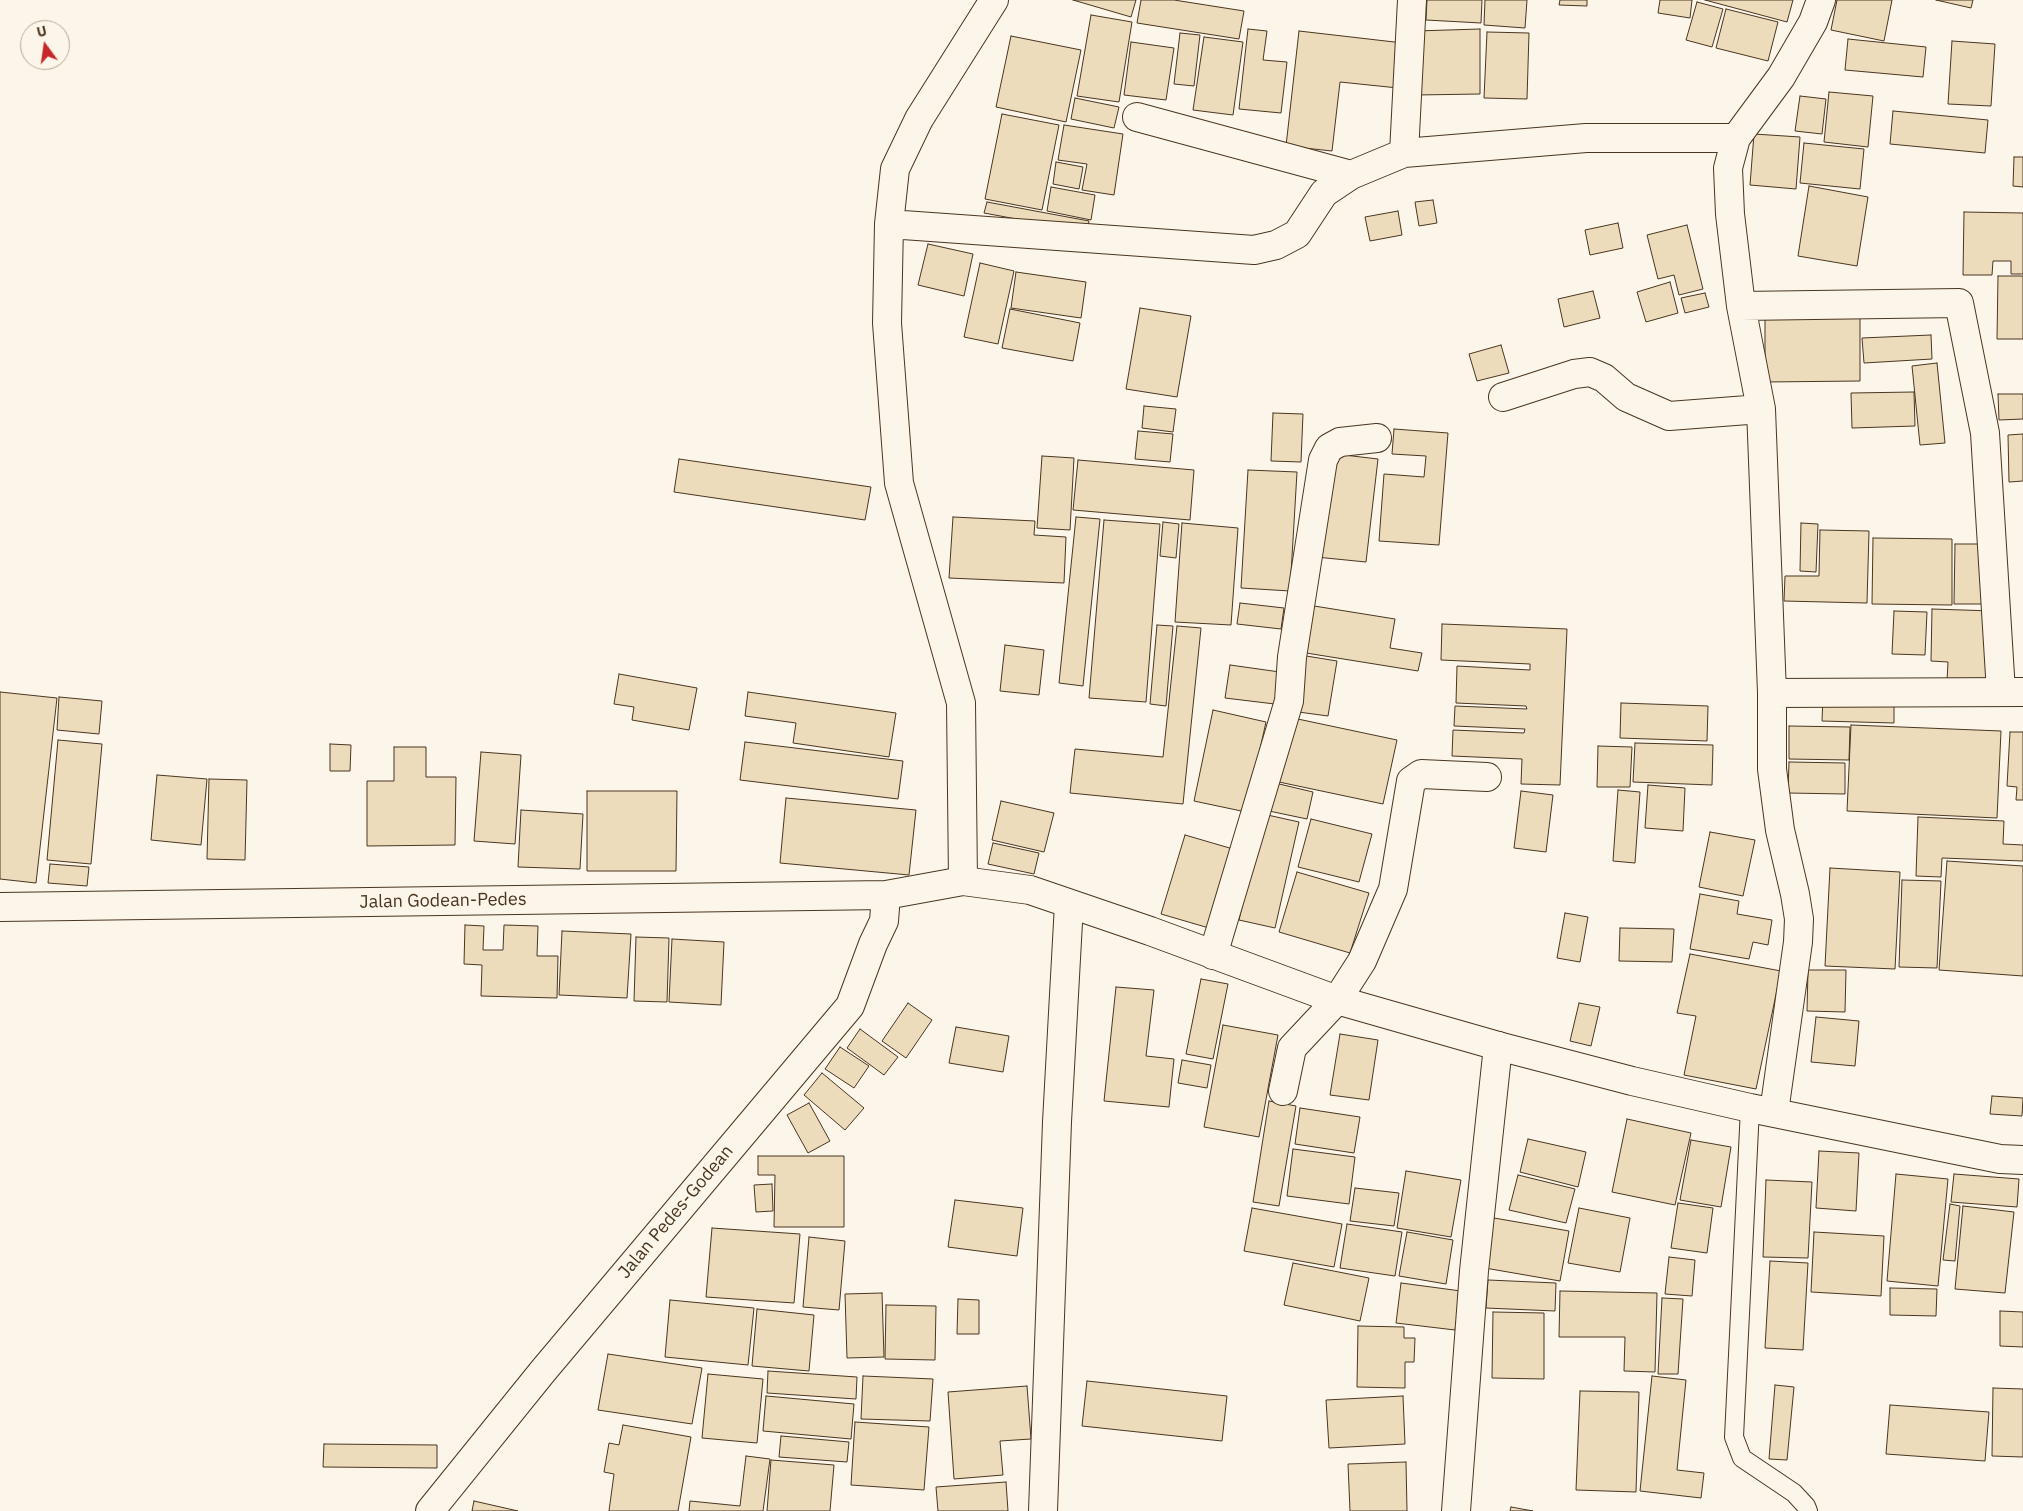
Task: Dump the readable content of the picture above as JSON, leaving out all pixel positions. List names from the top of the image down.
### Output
{
  "streets": {
    "street": ["Jalan Godean-Pedes", "Jalan Pedes-Godean"]
  },
  "crossings": [
    ["Jalan Godean-Pedes", "Jalan Pedes-Godean"]
  ],
  "north": "top"
}
